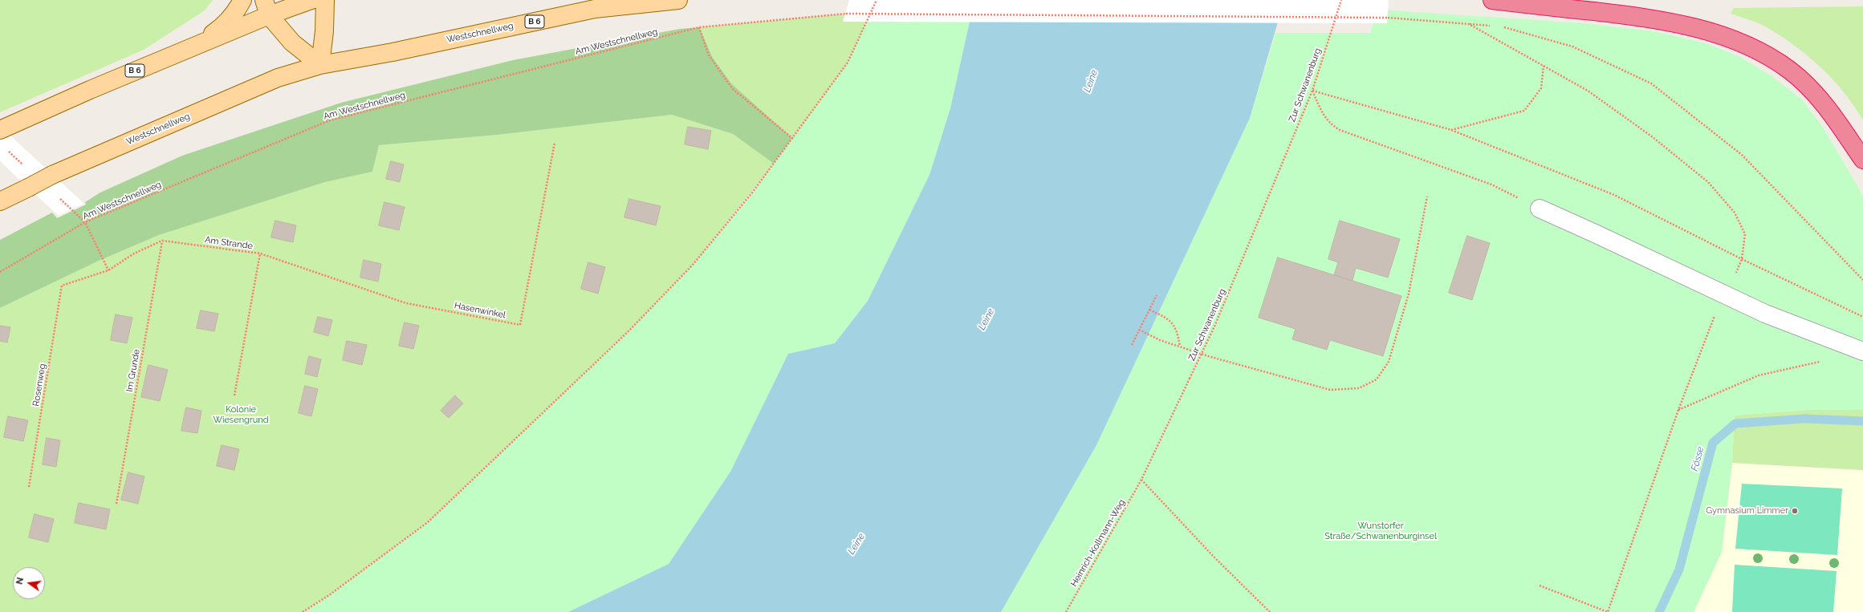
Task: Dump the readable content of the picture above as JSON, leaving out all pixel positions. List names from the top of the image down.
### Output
{
  "streets": {
    "main road": ["B 6", "Westschnellweg"],
    "path": [
      "Am Westschnellweg",
      "Zur Schwanenburg",
      "Am Strande",
      "Hasenwinkel",
      "Im Grunde",
      "Rosenweg",
      "Heinrich-Kollmann-Weg"
    ]
  },
  "crossings": [
    ["Zur Schwanenburg", "Heinrich-Kollmann-Weg"],
    ["Am Strande", "Hasenwinkel"],
    ["Am Strande", "Im Grunde"]
  ],
  "water": ["Leine", "Fösse"],
  "parks": ["Kolonie Wiesengrund", "Wunstorfer Straße/Schwanenburginsel"],
  "places": ["Gymnasium Limmer"],
  "north": "left"
}
